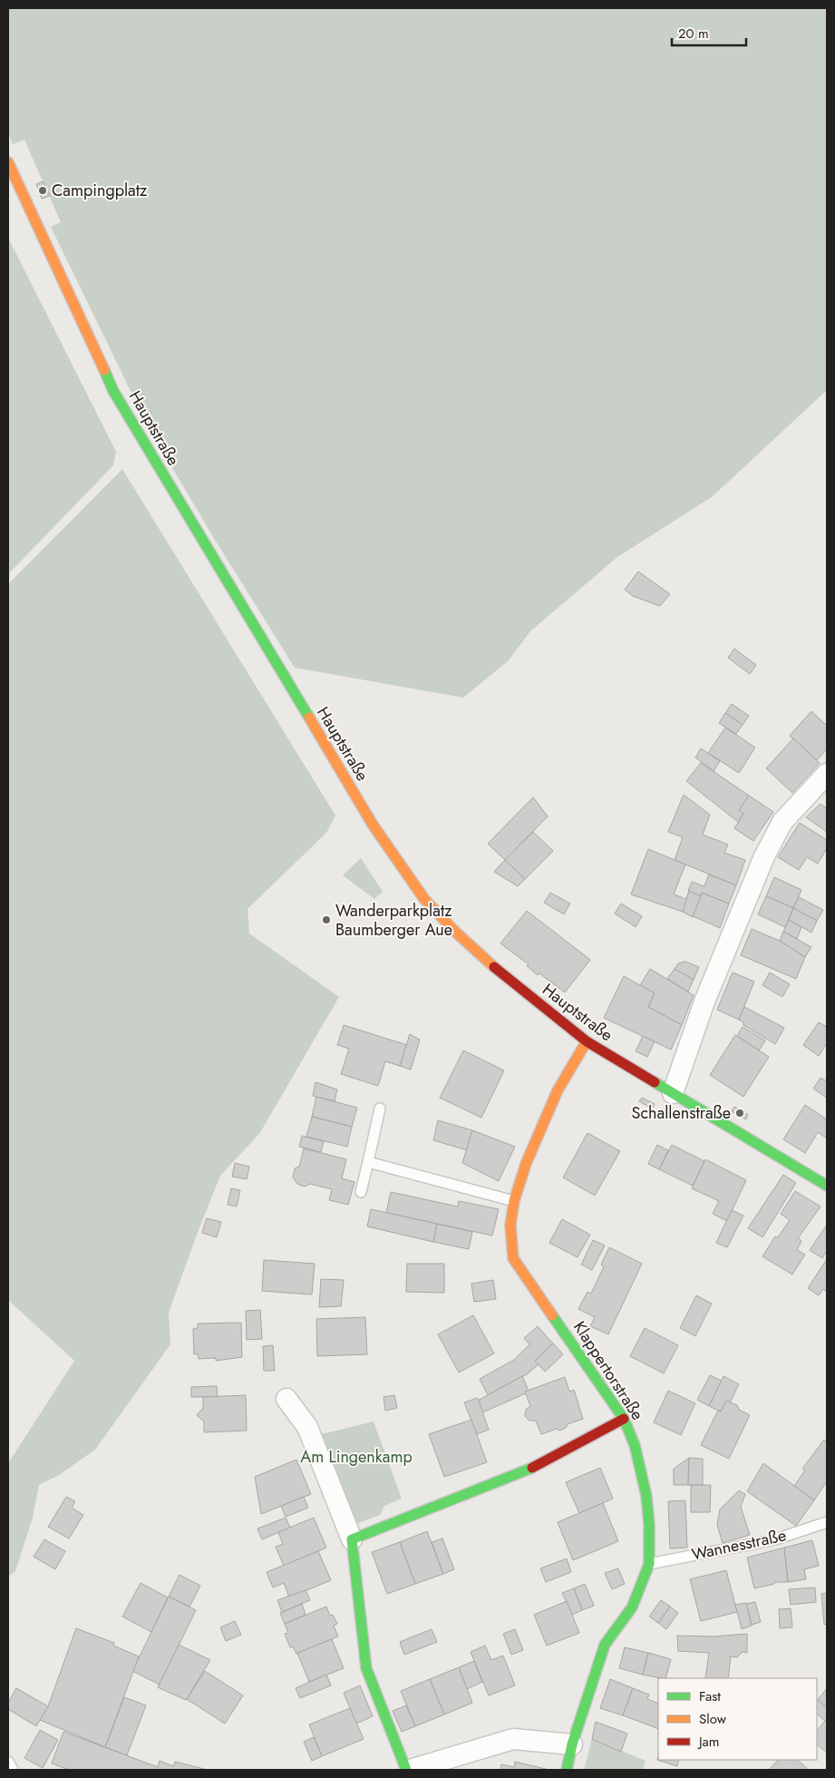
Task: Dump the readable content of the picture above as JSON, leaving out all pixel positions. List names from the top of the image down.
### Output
{
  "streets": {
    "street": ["Hauptstraße", "Klappertorstraße"],
    "lane": ["Wannesstraße"]
  },
  "crossings": [
    ["Hauptstraße", "Klappertorstraße"],
    ["Klappertorstraße", "Wannesstraße"]
  ],
  "parks": ["Am Lingenkamp"],
  "places": ["Campingplatz", "Wanderparkplatz Baumberger Aue", "Schallenstraße"],
  "legend": ["Fast", "Slow", "Jam"],
  "scale_bar": "20 m"
}
